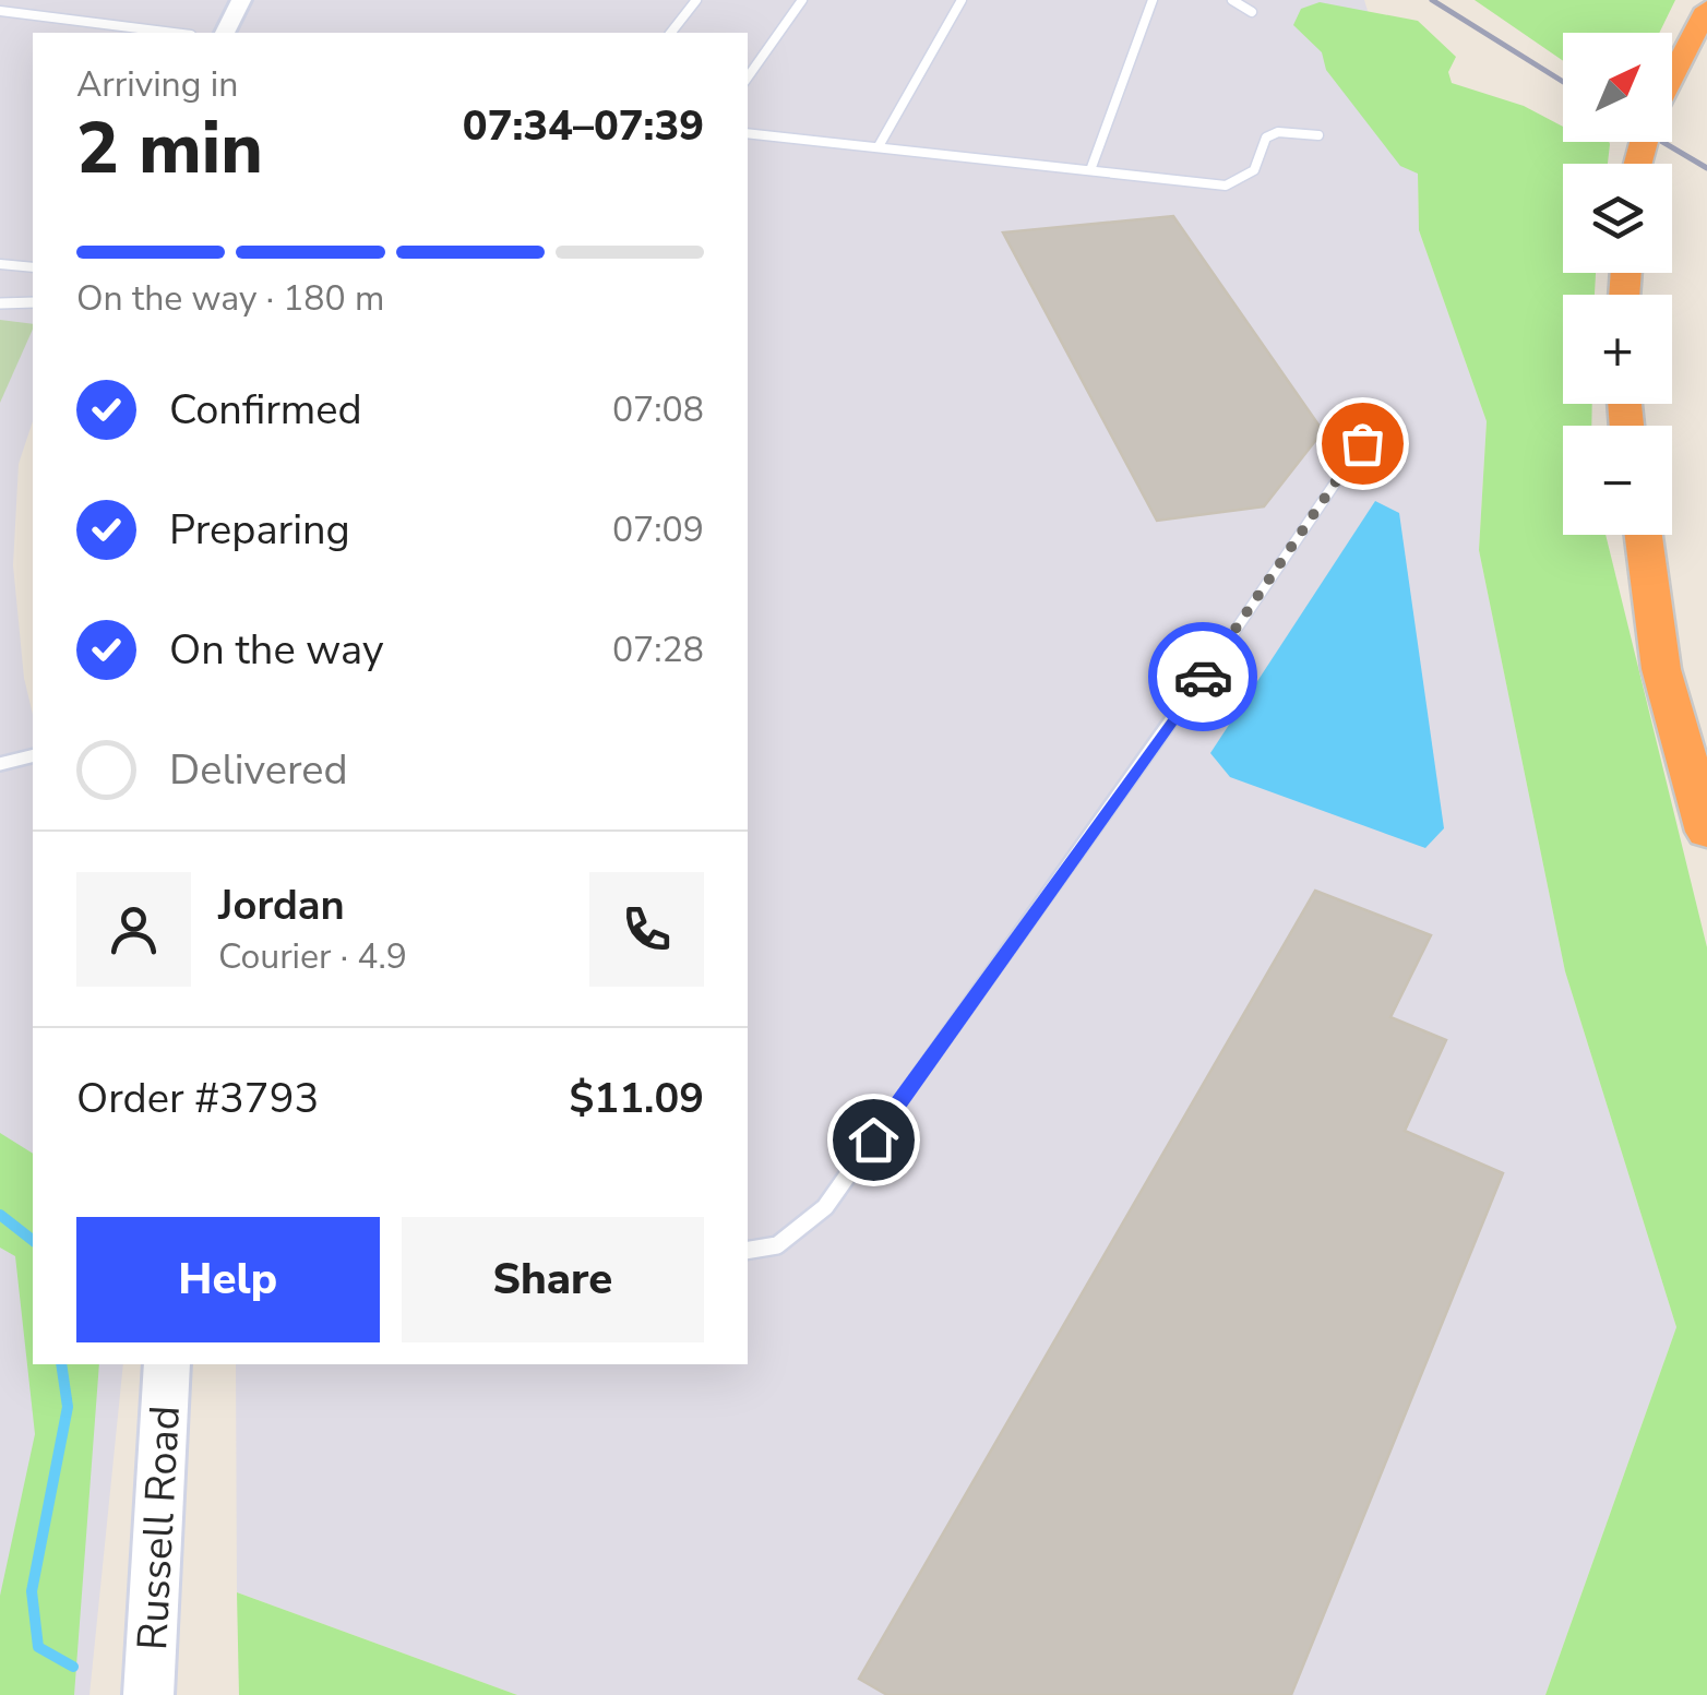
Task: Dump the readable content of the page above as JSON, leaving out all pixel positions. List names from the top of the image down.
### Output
{
  "streets": {
    "main road": ["Russell Road"]
  },
  "north": "top right",
  "page": {
    "map_buttons": ["+", "−"],
    "heading": ["2 min", "Arriving in", "07:34–07:39"],
    "panel": [
      "Jordan",
      "Courier · 4.9",
      "Order #3793",
      "$11.09"
    ],
    "bar": "On the way · 180 m",
    "list": [
      ["Confirmed", "07:08"],
      ["Preparing", "07:09"],
      ["On the way", "07:28"],
      "Delivered"
    ],
    "buttons": ["Help", "Share"]
  }
}
